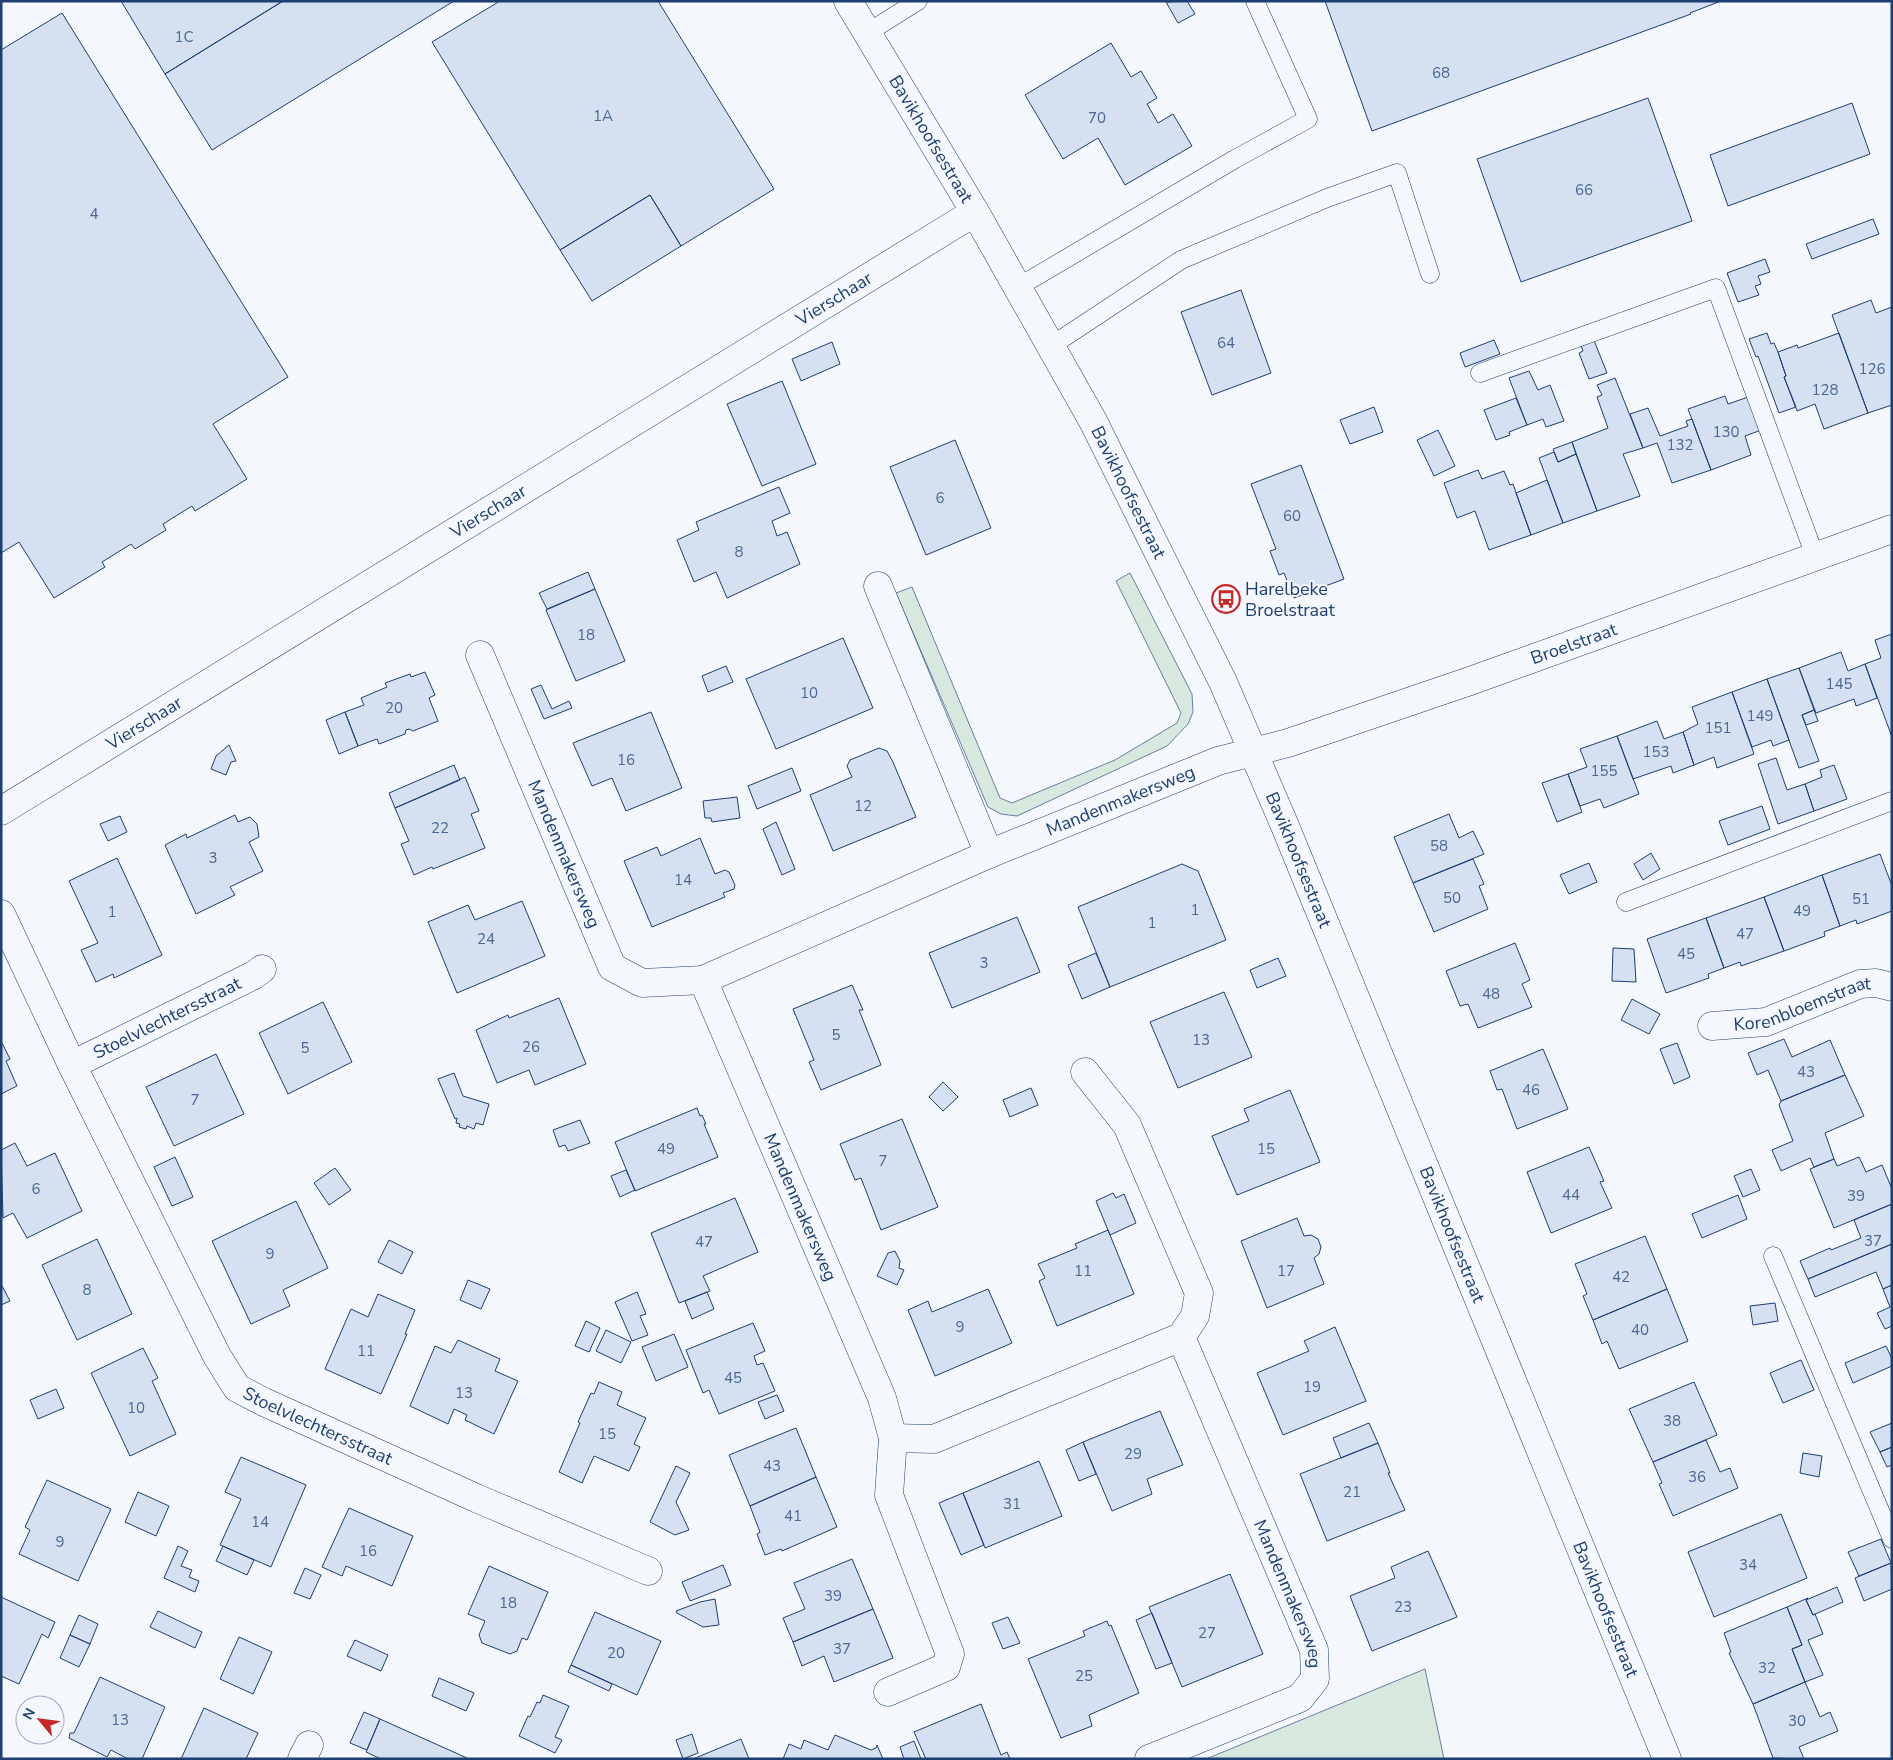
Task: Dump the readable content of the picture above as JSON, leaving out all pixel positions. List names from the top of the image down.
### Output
{
  "streets": {
    "street": [
      "Bavikhoofsestraat",
      "Vierschaar",
      "Broelstraat",
      "Mandenmakersweg",
      "Korenbloemstraat",
      "Stoelvlechtersstraat"
    ]
  },
  "crossings": [
    ["Bavikhoofsestraat", "Vierschaar"],
    ["Bavikhoofsestraat", "Broelstraat"],
    ["Bavikhoofsestraat", "Mandenmakersweg"],
    ["Broelstraat", "Mandenmakersweg"]
  ],
  "places": {
    "bus stop": ["Harelbeke Broelstraat"]
  },
  "house_numbers": [
    "1C",
    "68",
    "1A",
    "70",
    "66",
    "4",
    "64",
    "126",
    "128",
    "130",
    "132",
    "6",
    "60",
    "8",
    "18",
    "145",
    "10",
    "20",
    "149",
    "151",
    "153",
    "16",
    "155",
    "12",
    "22",
    "58",
    "3",
    "14",
    "50",
    "51",
    "1",
    "49",
    "1",
    "1",
    "47",
    "24",
    "45",
    "3",
    "48",
    "5",
    "13",
    "26",
    "5",
    "43",
    "46",
    "7",
    "49",
    "15",
    "7",
    "6",
    "44",
    "39",
    "37",
    "47",
    "9",
    "11",
    "17",
    "42",
    "8",
    "9",
    "40",
    "11",
    "45",
    "19",
    "13",
    "10",
    "38",
    "15",
    "29",
    "43",
    "36",
    "21",
    "31",
    "41",
    "14",
    "9",
    "16",
    "34",
    "39",
    "18",
    "23",
    "27",
    "37",
    "20",
    "32",
    "25",
    "13",
    "30"
  ],
  "north": "top left"
}
